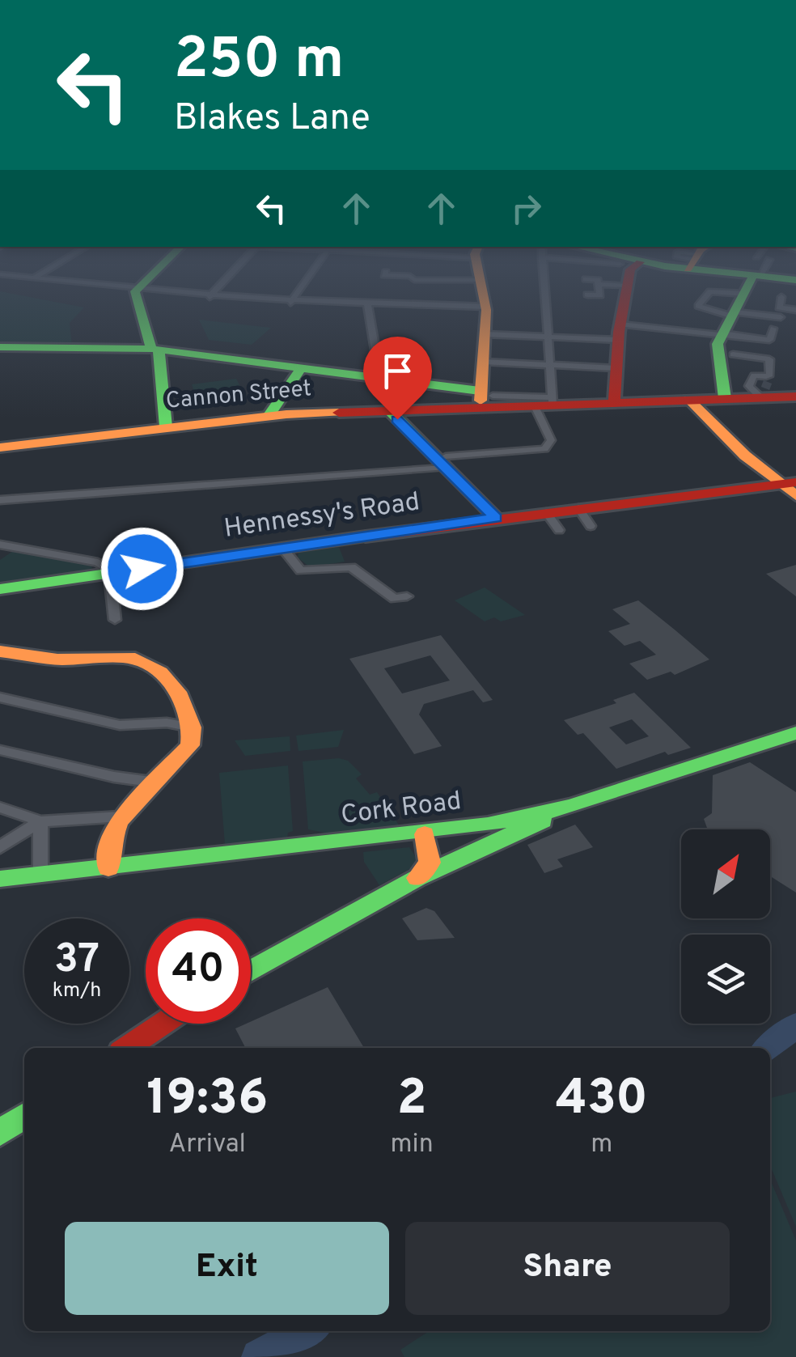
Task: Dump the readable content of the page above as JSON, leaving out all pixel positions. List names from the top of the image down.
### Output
{
  "streets": {
    "street": ["Cannon Street", "Hennessy's Road", "Cork Road"]
  },
  "north": "top right",
  "page": {
    "turn": ["250 m", "Blakes Lane"],
    "speed": "37 km/h",
    "limit": "40",
    "eta": [
      "19:36",
      "Arrival",
      "2",
      "min",
      "430",
      "m"
    ],
    "buttons": ["Exit", "Share"]
  }
}
